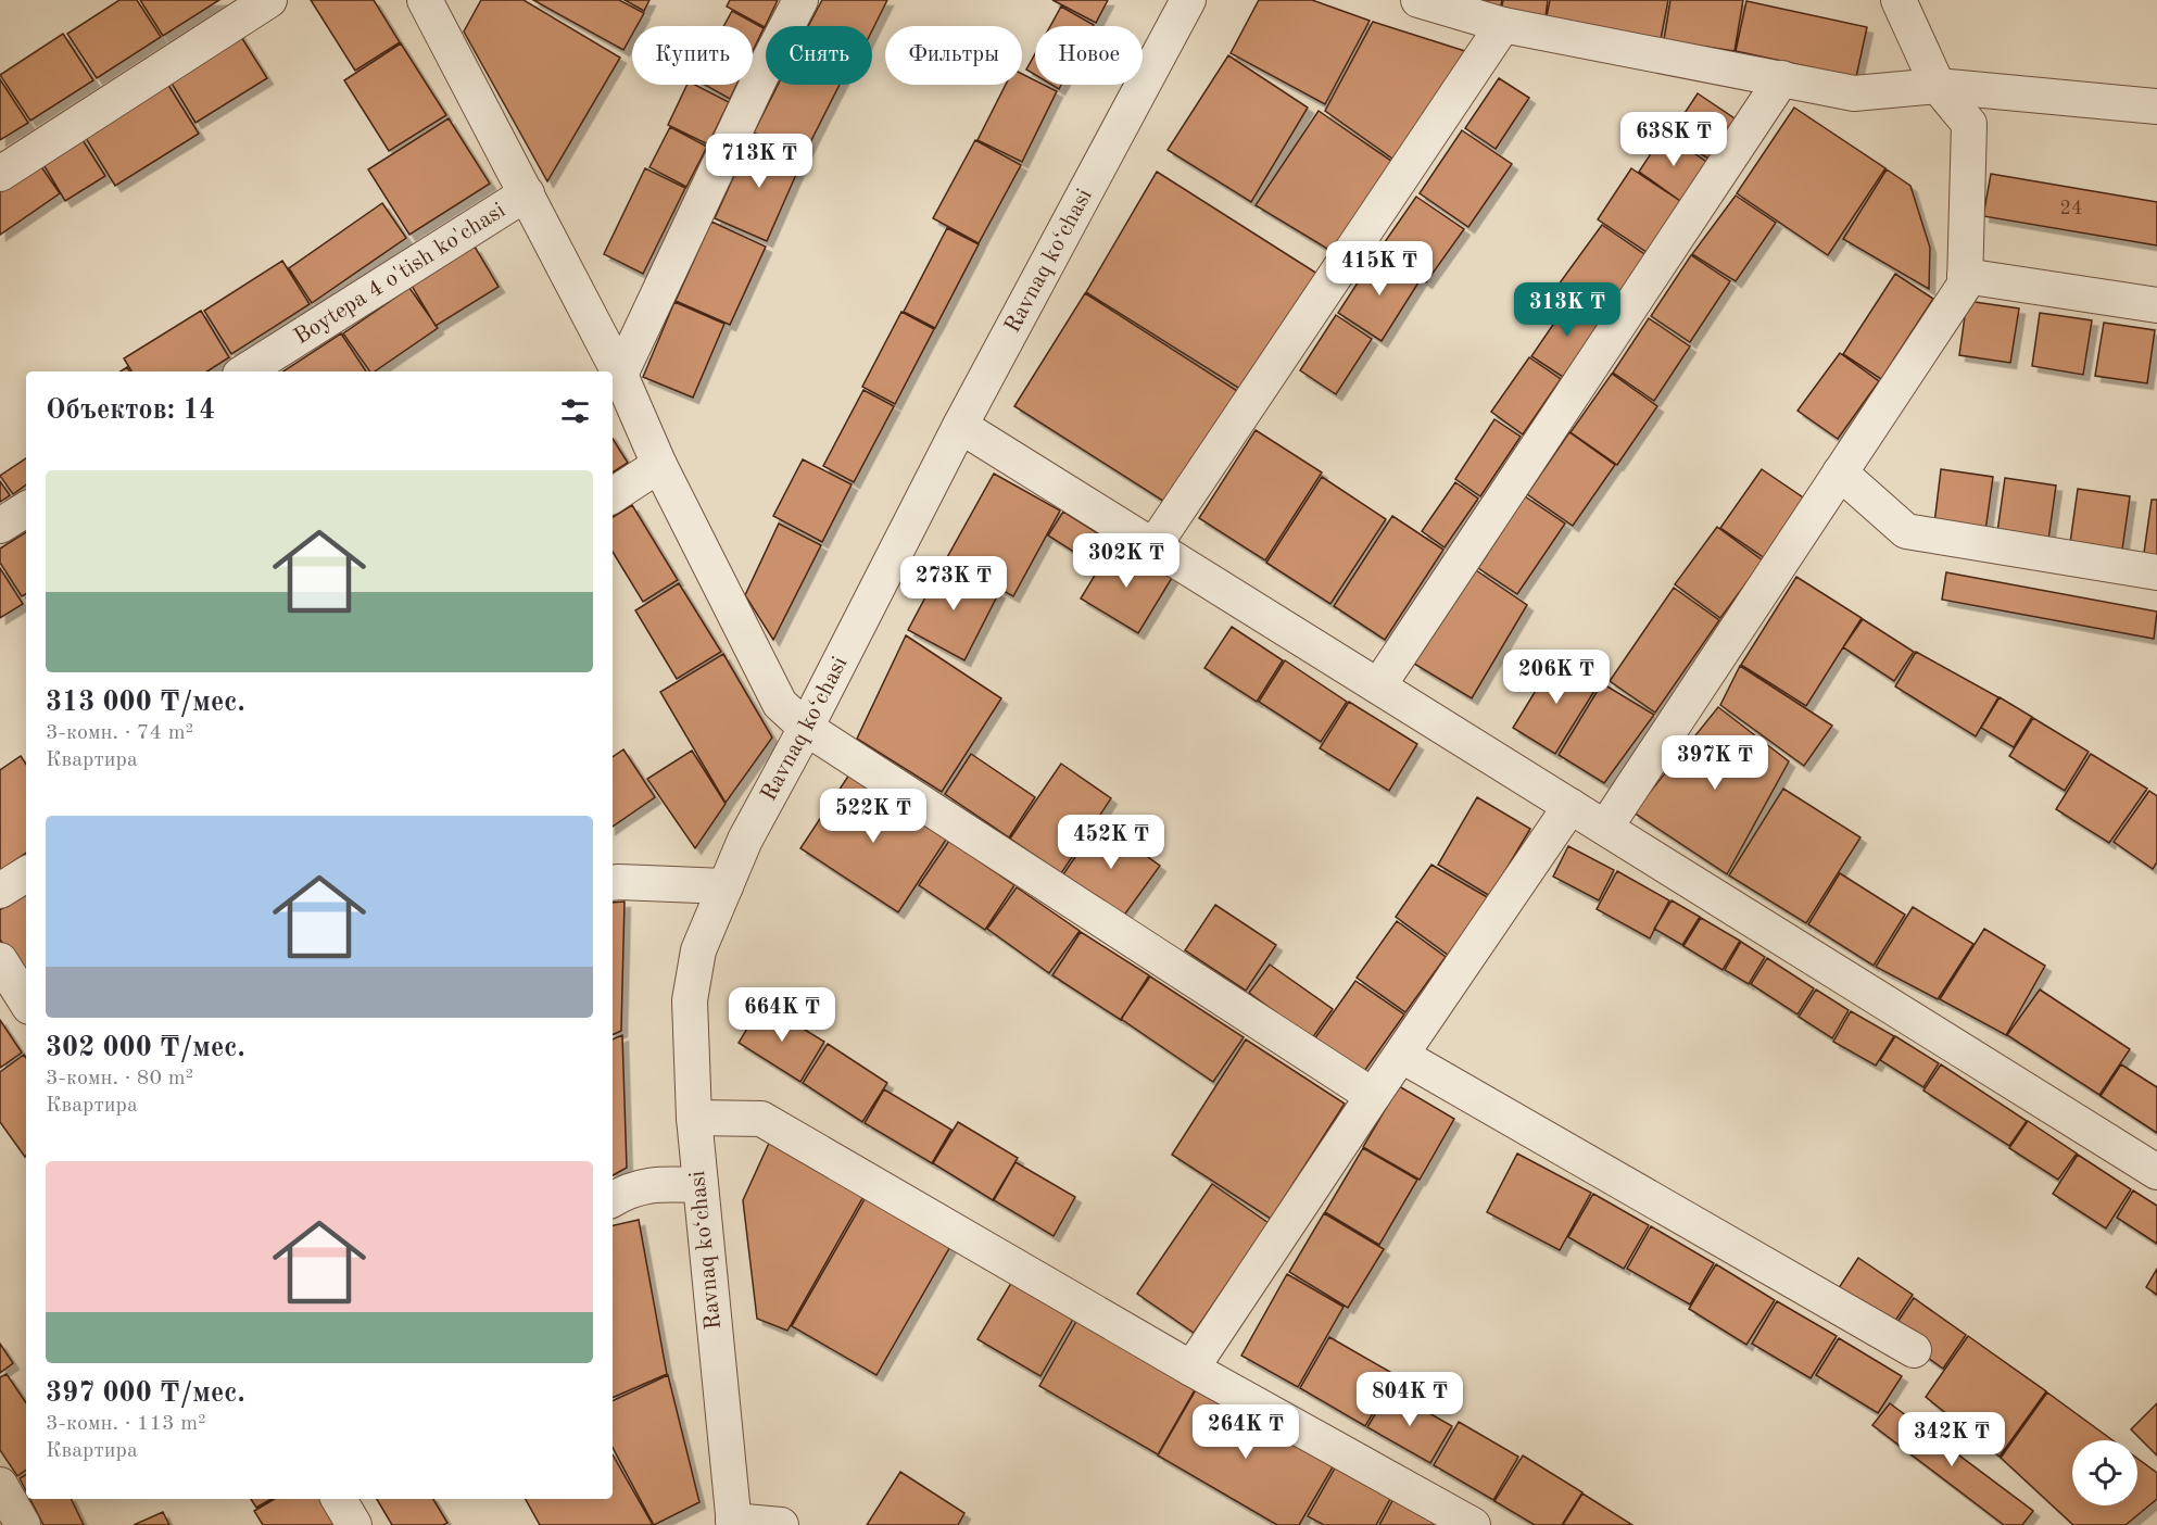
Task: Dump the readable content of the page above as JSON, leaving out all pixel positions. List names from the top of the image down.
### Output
{
  "streets": {
    "street": ["Ravnaq ko‘chasi", "Boytepa 4 o'tish ko'chasi"]
  },
  "house_numbers": ["24"],
  "page": {
    "chip": [
      "Купить",
      "Снять",
      "Фильтры",
      "Новое"
    ],
    "price": [
      "638K ₸",
      "713K ₸",
      "415K ₸",
      "313K ₸",
      "302K ₸",
      "273K ₸",
      "206K ₸",
      "397K ₸",
      "522K ₸",
      "452K ₸",
      "664K ₸",
      "804K ₸",
      "264K ₸",
      "342K ₸"
    ],
    "heading": "Объектов: 14",
    "list": [
      {
        "name": "313 000 ₸/мес.",
        "note": "3-комн. · 74 m² · Квартира"
      },
      {
        "name": "302 000 ₸/мес.",
        "note": "3-комн. · 80 m² · Квартира"
      },
      {
        "name": "397 000 ₸/мес.",
        "note": "3-комн. · 113 m² · Квартира"
      }
    ]
  }
}
